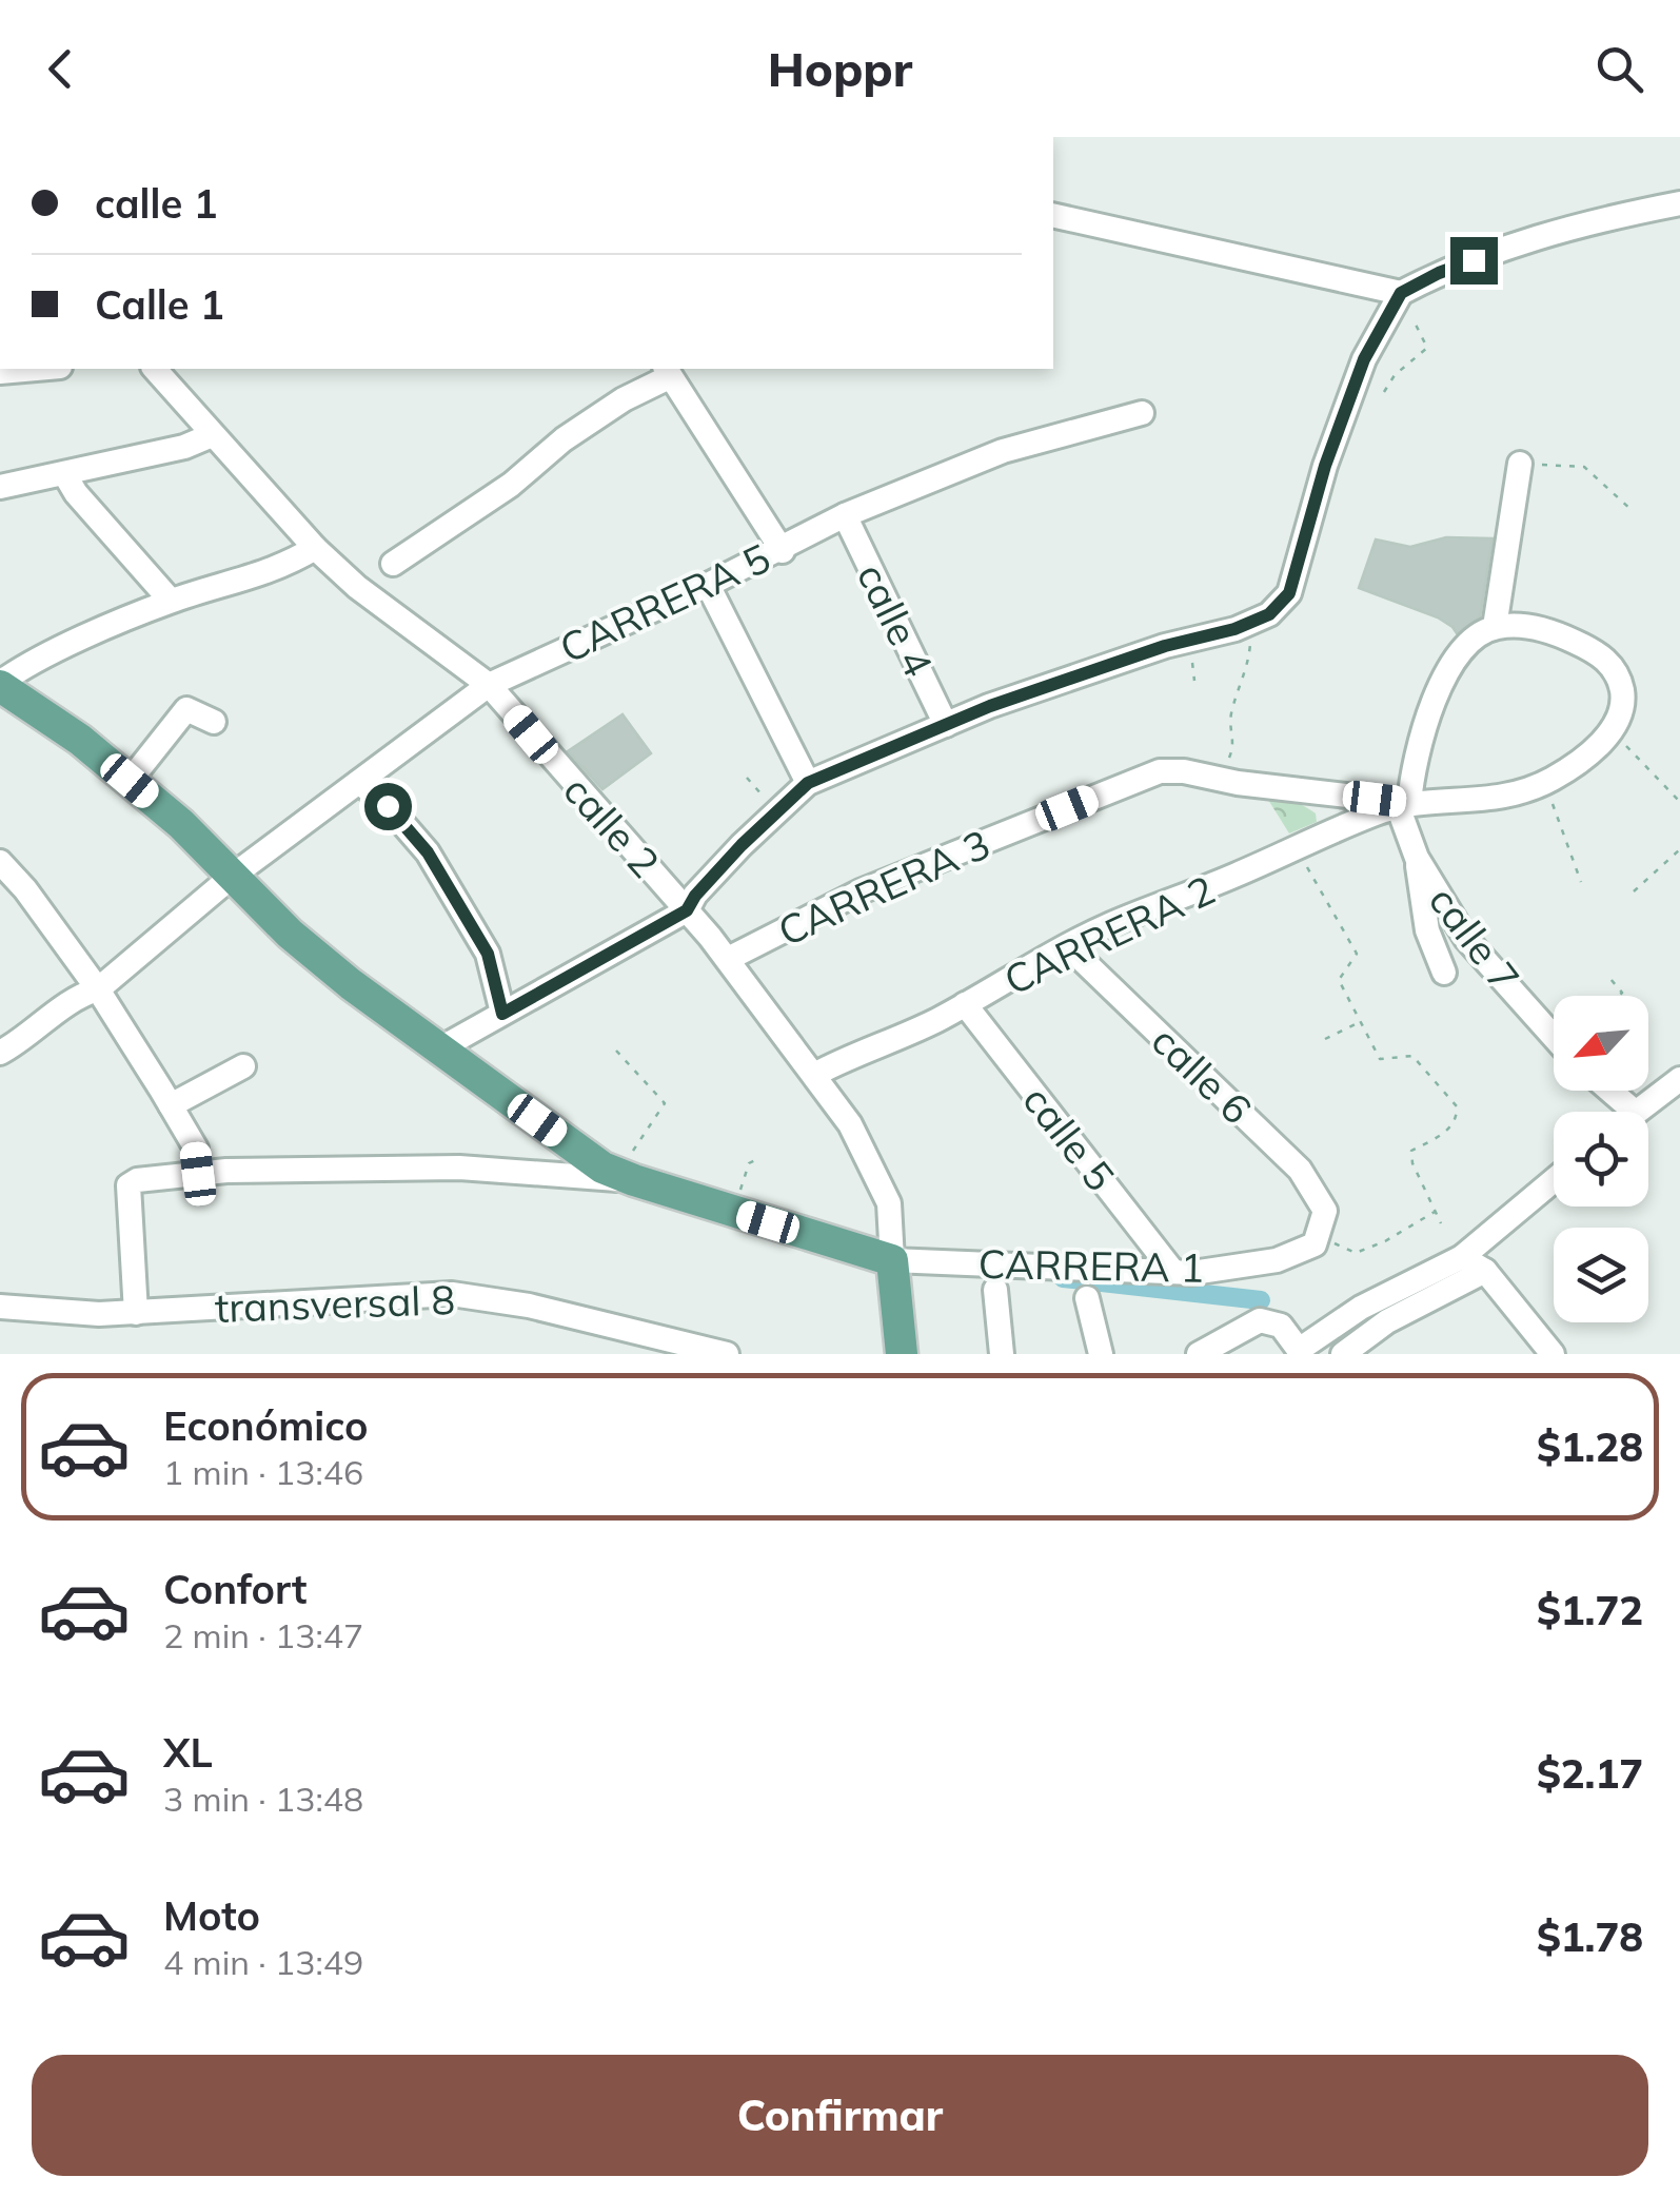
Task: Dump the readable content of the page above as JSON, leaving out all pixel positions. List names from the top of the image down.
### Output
{
  "streets": {
    "street": [
      "CARRERA 5",
      "calle 4",
      "calle 2",
      "CARRERA 3",
      "CARRERA 2",
      "calle 7",
      "calle 6",
      "calle 5",
      "CARRERA 1",
      "transversal 8"
    ]
  },
  "crossings": [
    ["CARRERA 5", "calle 4"],
    ["CARRERA 5", "calle 2"],
    ["calle 2", "CARRERA 3"],
    ["calle 2", "CARRERA 2"],
    ["calle 2", "CARRERA 1"],
    ["CARRERA 3", "CARRERA 2"],
    ["CARRERA 3", "calle 7"],
    ["CARRERA 2", "calle 7"],
    ["CARRERA 2", "calle 6"],
    ["CARRERA 2", "calle 5"],
    ["calle 6", "CARRERA 1"],
    ["calle 5", "CARRERA 1"]
  ],
  "north": "bottom left",
  "page": {
    "header": "Hoppr",
    "banner": ["calle 1", "Calle 1"],
    "list": [
      {
        "name": "Económico",
        "note": "1 min · 13:46",
        "value": "$1.28"
      },
      {
        "name": "Confort",
        "note": "2 min · 13:47",
        "value": "$1.72"
      },
      {
        "name": "XL",
        "note": "3 min · 13:48",
        "value": "$2.17"
      },
      {
        "name": "Moto",
        "note": "4 min · 13:49",
        "value": "$1.78"
      }
    ],
    "buttons": "Confirmar"
  }
}
